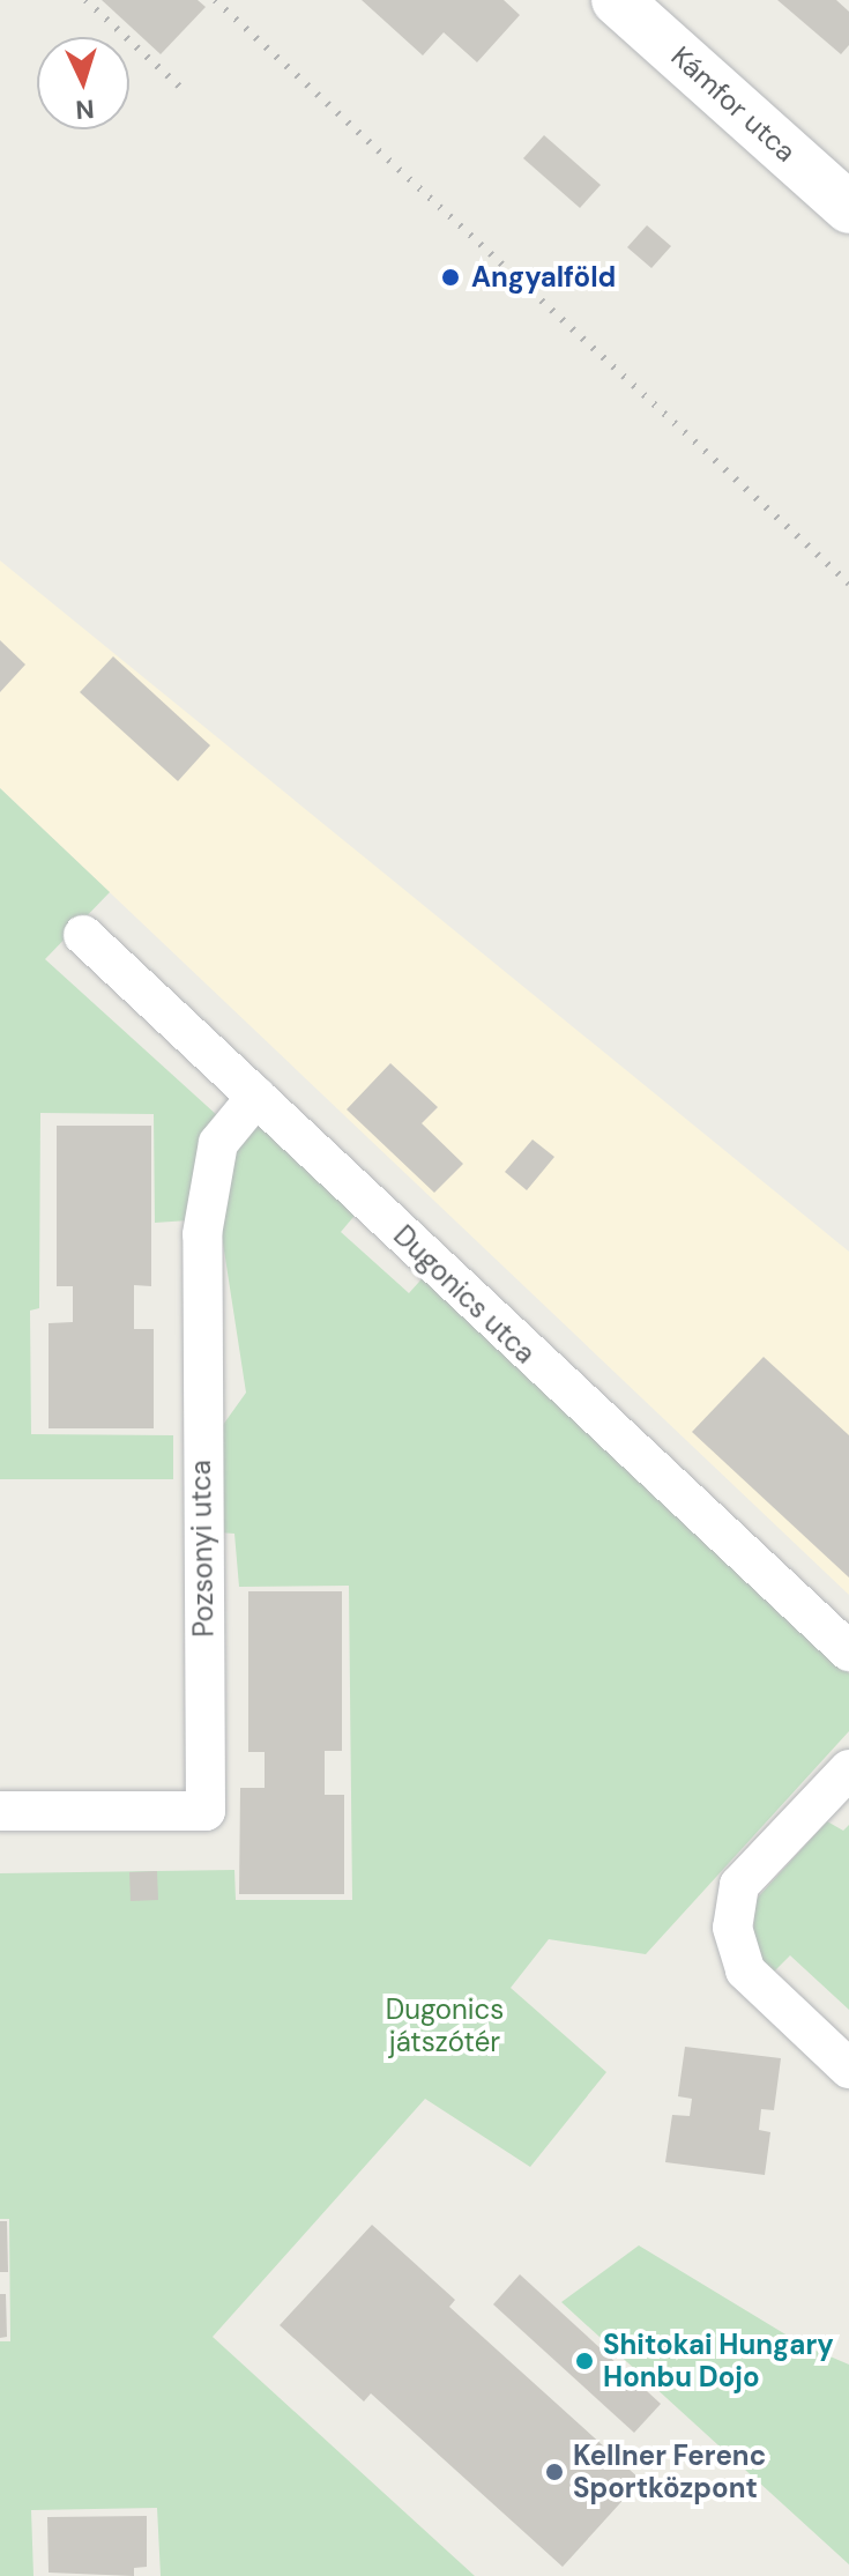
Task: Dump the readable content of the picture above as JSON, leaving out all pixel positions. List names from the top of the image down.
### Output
{
  "streets": {
    "street": ["Kámfor utca", "Dugonics utca", "Pozsonyi utca"]
  },
  "crossings": [
    ["Dugonics utca", "Pozsonyi utca"]
  ],
  "parks": ["Dugonics játszótér"],
  "places": ["Angyalföld", "Shitokai Hungary Honbu Dojo", "Kellner Ferenc Sportközpont"],
  "north": "bottom"
}
